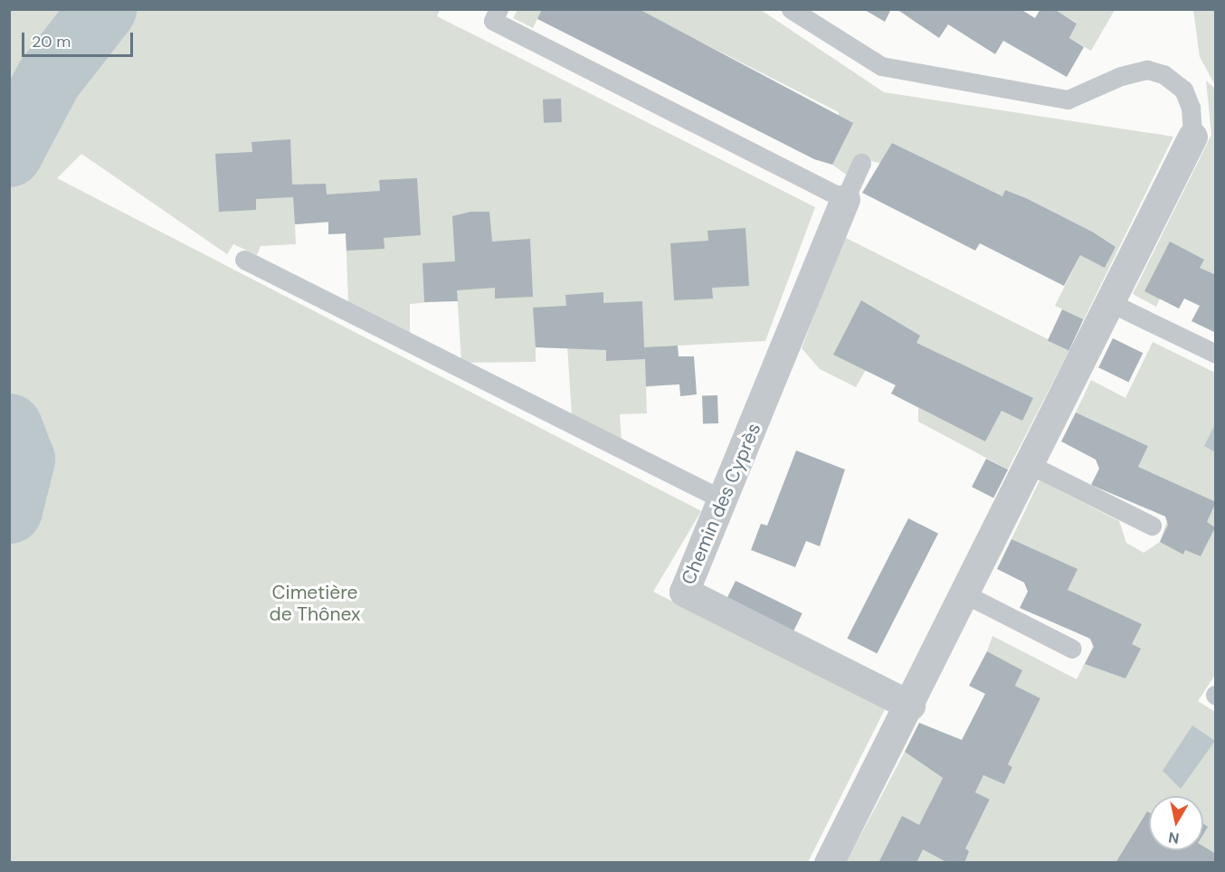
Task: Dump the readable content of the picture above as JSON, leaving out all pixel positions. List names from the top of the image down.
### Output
{
  "streets": {
    "street": ["Chemin des Cyprès"]
  },
  "parks": ["Cimetière de Thônex"],
  "scale_bar": "20 m",
  "north": "bottom"
}
